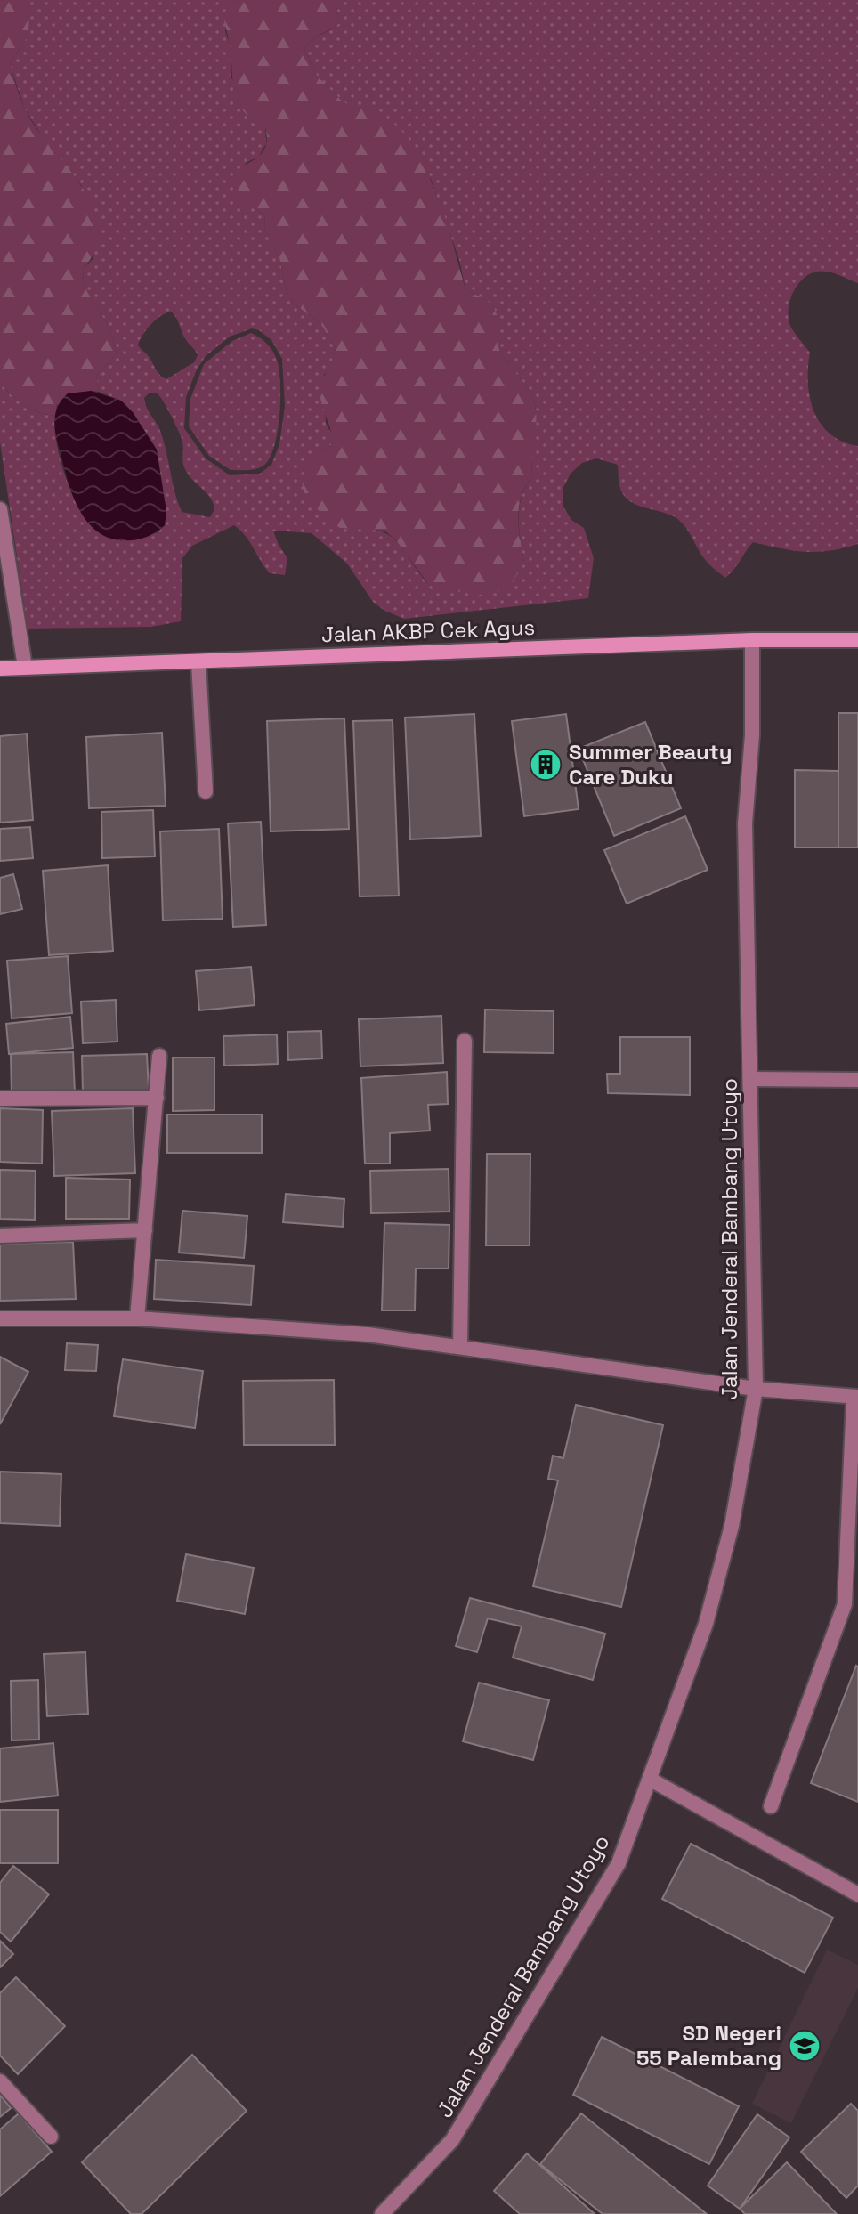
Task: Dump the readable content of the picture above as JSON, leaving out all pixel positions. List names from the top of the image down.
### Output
{
  "streets": {
    "main road": ["Jalan AKBP Cek Agus"],
    "street": ["Jalan Jenderal Bambang Utoyo"]
  },
  "crossings": [
    ["Jalan AKBP Cek Agus", "Jalan Jenderal Bambang Utoyo"]
  ],
  "places": {
    "building": ["Summer Beauty Care Duku"],
    "school or university": ["SD Negeri 55 Palembang"]
  }
}
